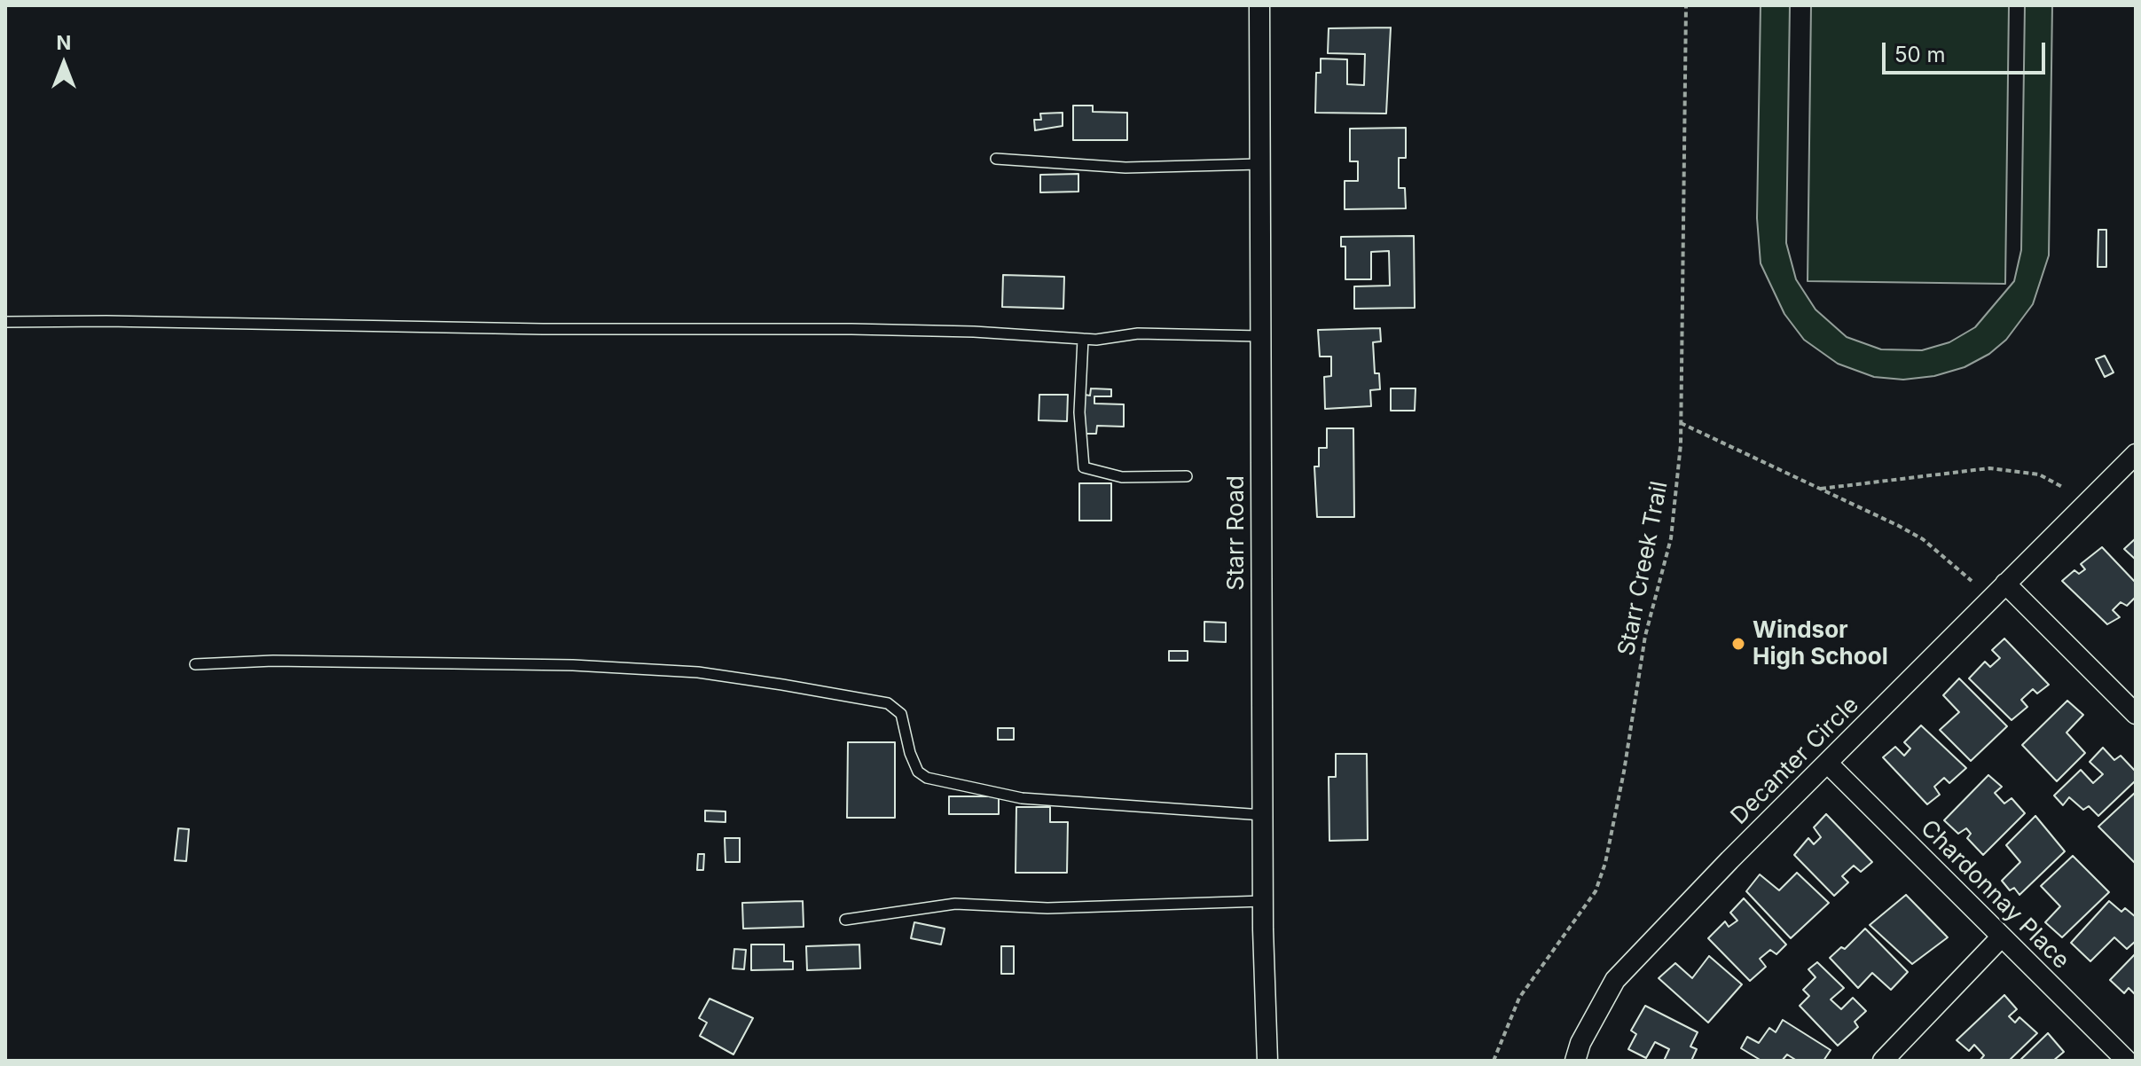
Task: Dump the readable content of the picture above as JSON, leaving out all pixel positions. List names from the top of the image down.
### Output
{
  "streets": {
    "street": ["Starr Road", "Decanter Circle", "Chardonnay Place"],
    "path": ["Starr Creek Trail"]
  },
  "crossings": [
    ["Decanter Circle", "Chardonnay Place"]
  ],
  "places": ["Windsor High School"],
  "scale_bar": "50 m",
  "north": "top"
}
